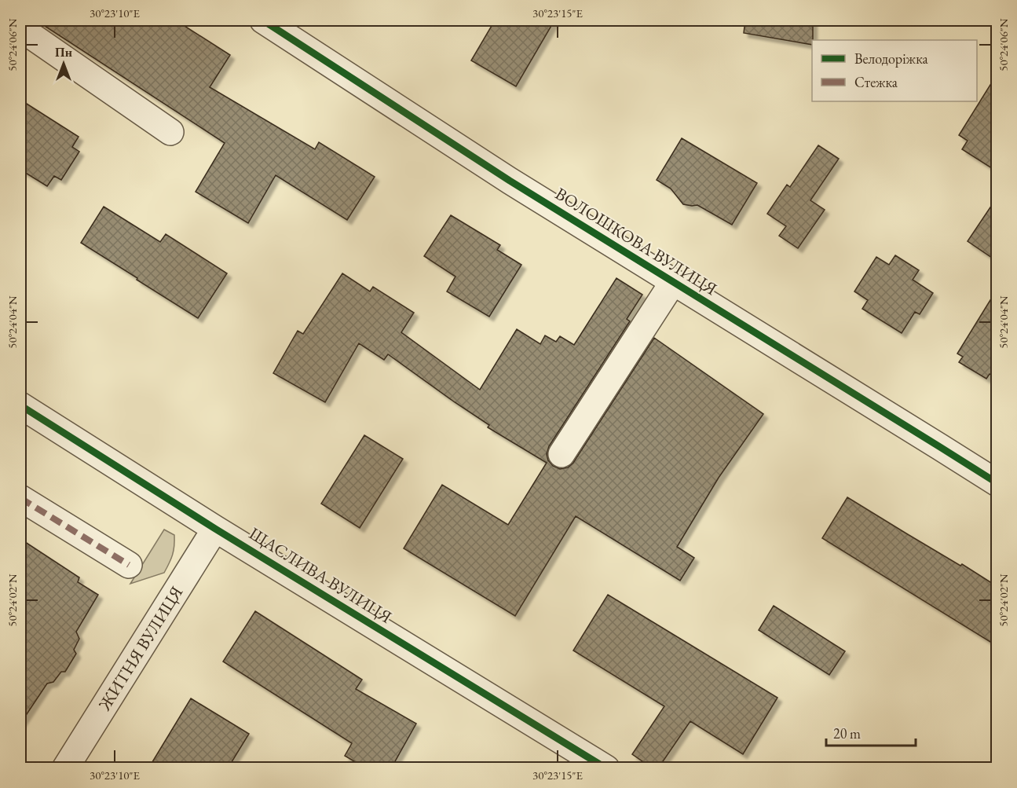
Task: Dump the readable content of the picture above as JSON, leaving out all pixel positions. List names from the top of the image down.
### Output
{
  "streets": {
    "street": ["ВОЛОШКОВА ВУЛИЦЯ", "ЩАСЛИВА ВУЛИЦЯ", "ЖИТНЯ ВУЛИЦЯ"]
  },
  "crossings": [
    ["ЩАСЛИВА ВУЛИЦЯ", "ЖИТНЯ ВУЛИЦЯ"]
  ],
  "legend": ["Велодоріжка", "Стежка"],
  "scale_bar": "20 m",
  "north": "top",
  "coordinates": [
    "30°23'10\"E",
    "30°23'15\"E",
    "50°24'06\"N",
    "50°24'04\"N",
    "50°24'02\"N"
  ]
}
